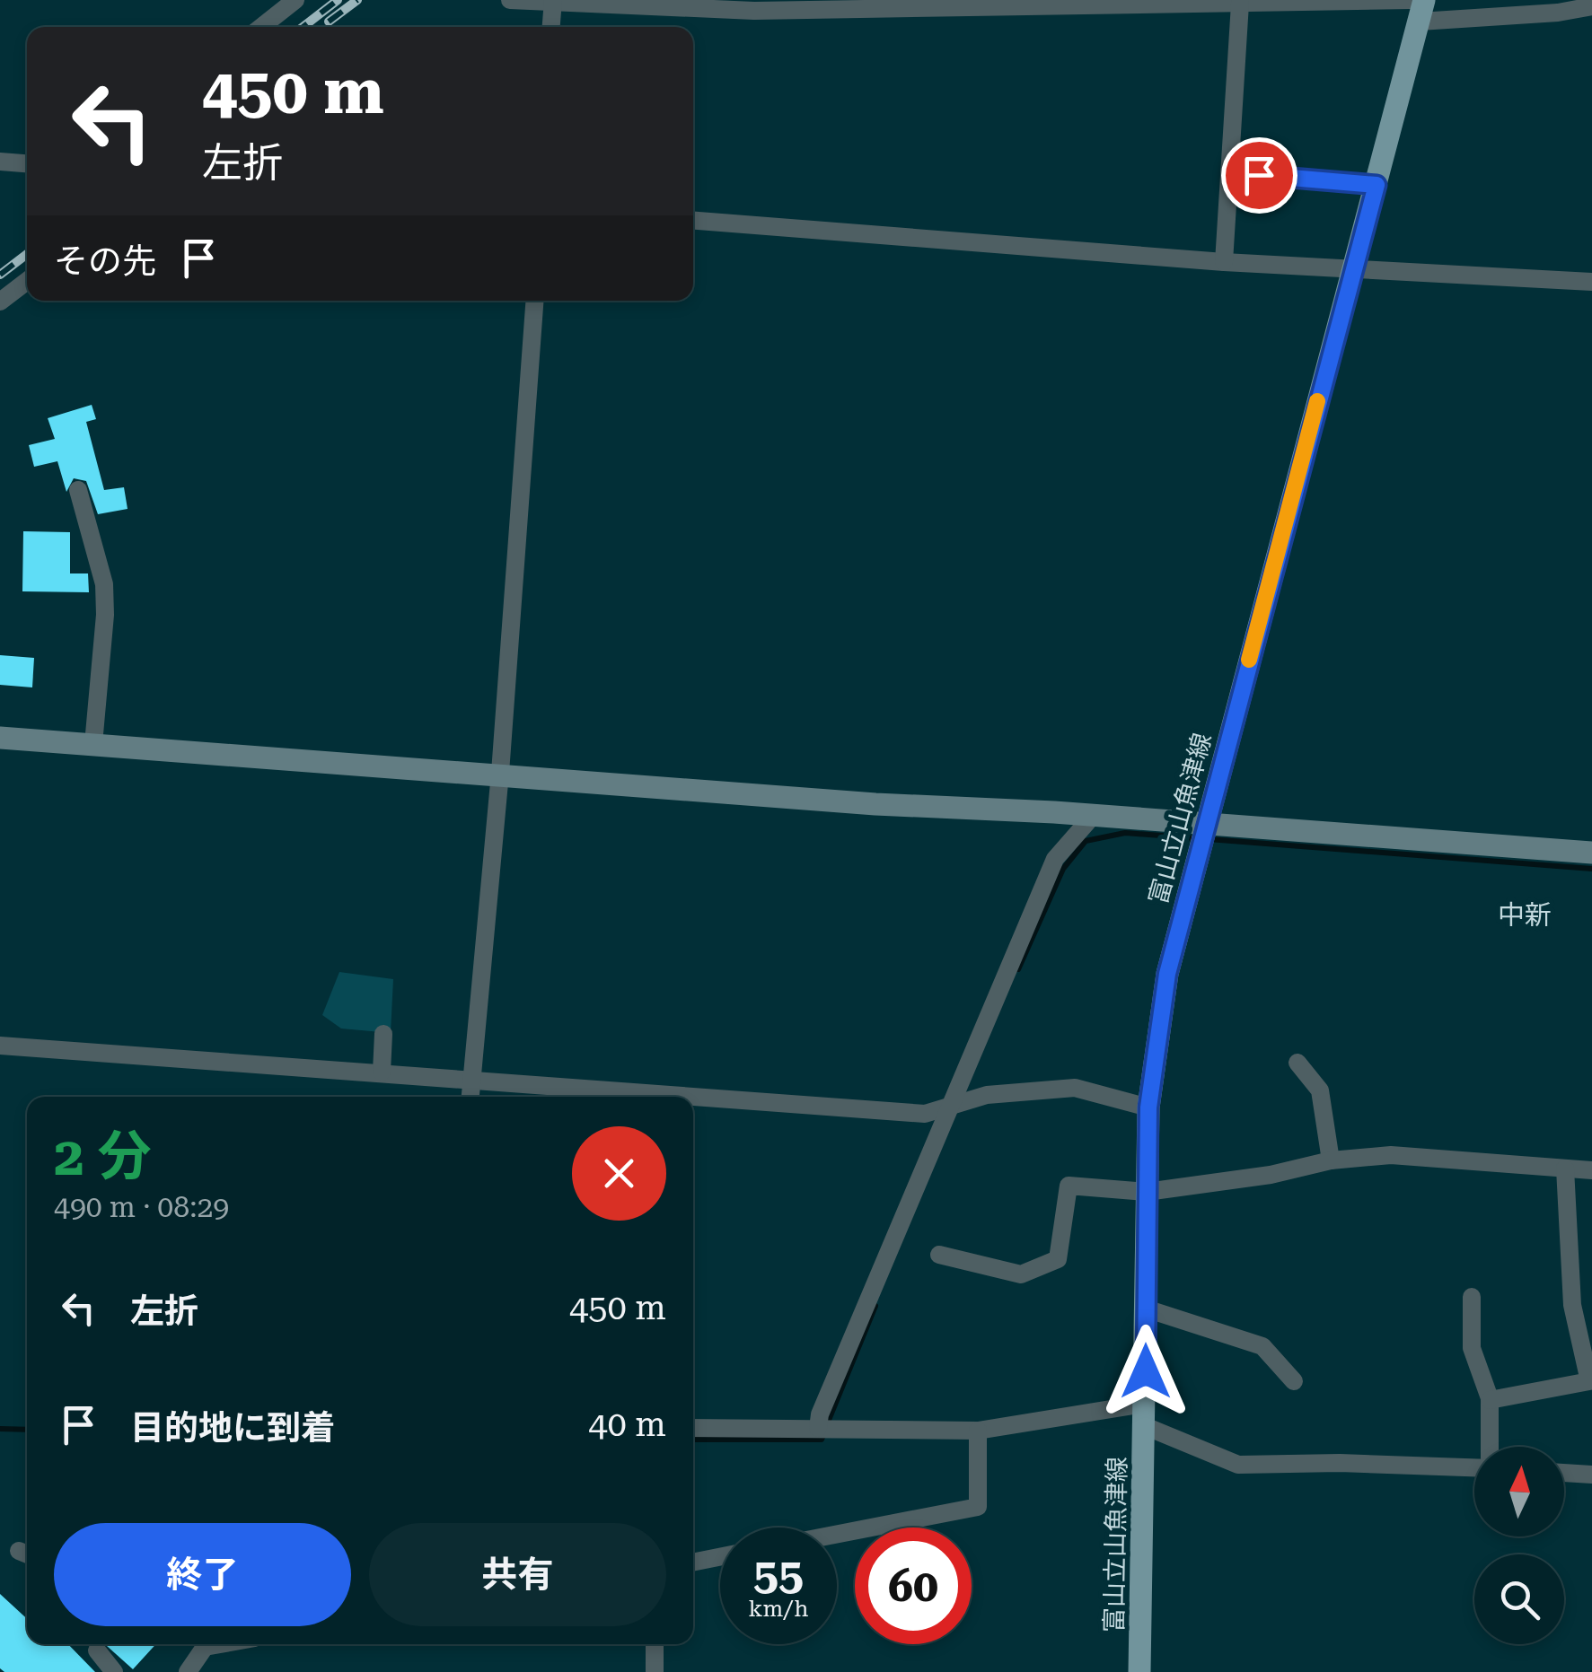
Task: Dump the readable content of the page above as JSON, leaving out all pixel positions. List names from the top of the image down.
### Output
{
  "streets": {
    "main road": ["富山立山魚津線"]
  },
  "districts": ["中新"],
  "north": "top",
  "page": {
    "turn": ["450 m", "左折"],
    "then": "その先",
    "heading": ["2 分", "490 m · 08:29"],
    "list": [
      {
        "name": "左折",
        "value": "450 m"
      },
      {
        "name": "目的地に到着",
        "value": "40 m"
      }
    ],
    "buttons": ["終了", "共有"],
    "speed": "55 km/h",
    "limit": "60"
  }
}
